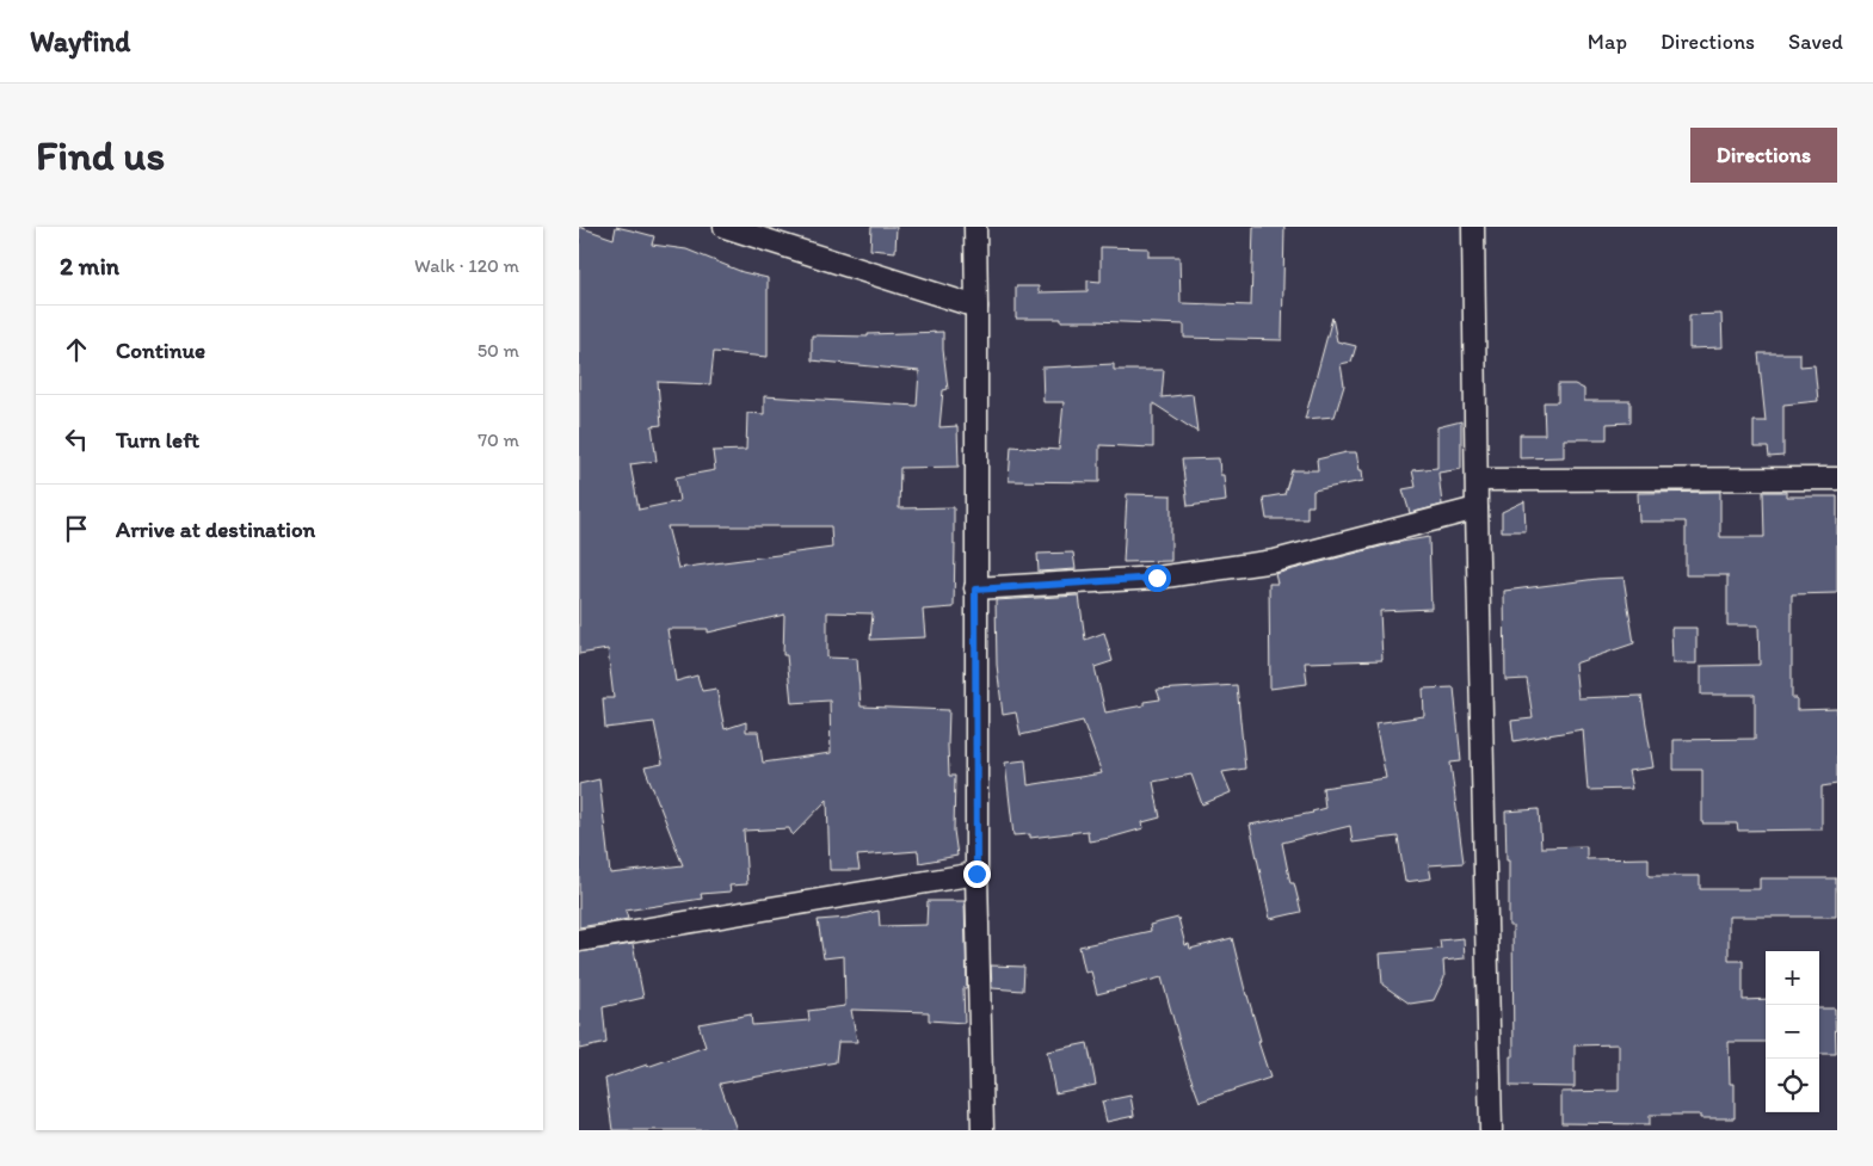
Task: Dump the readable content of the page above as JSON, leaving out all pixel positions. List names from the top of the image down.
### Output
{
  "page": {
    "header": "Wayfind",
    "nav": ["Map", "Directions", "Saved"],
    "buttons": "Directions",
    "title": "Find us",
    "heading": ["2 min", "Walk · 120 m"],
    "list": [
      ["Continue", "50 m"],
      ["Turn left", "70 m"],
      "Arrive at destination"
    ],
    "map_buttons": ["+", "−"]
  }
}
